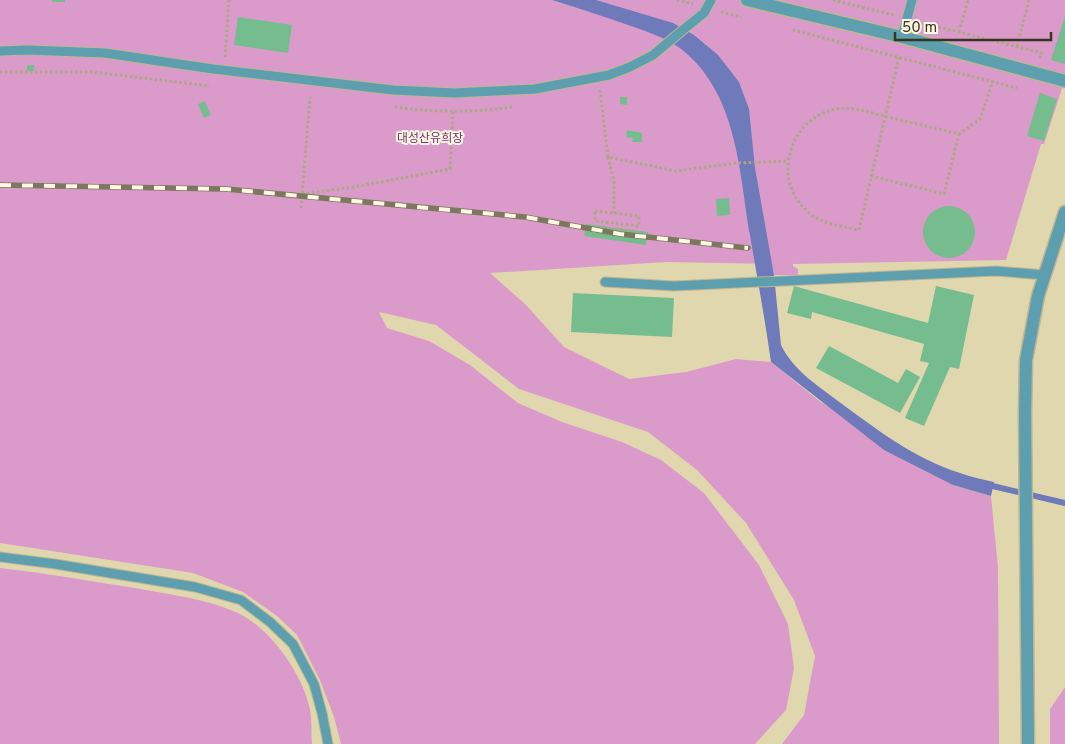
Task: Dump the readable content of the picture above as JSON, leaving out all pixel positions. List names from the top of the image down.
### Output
{
  "parks": ["대성산유희장"],
  "scale_bar": "50 m"
}
